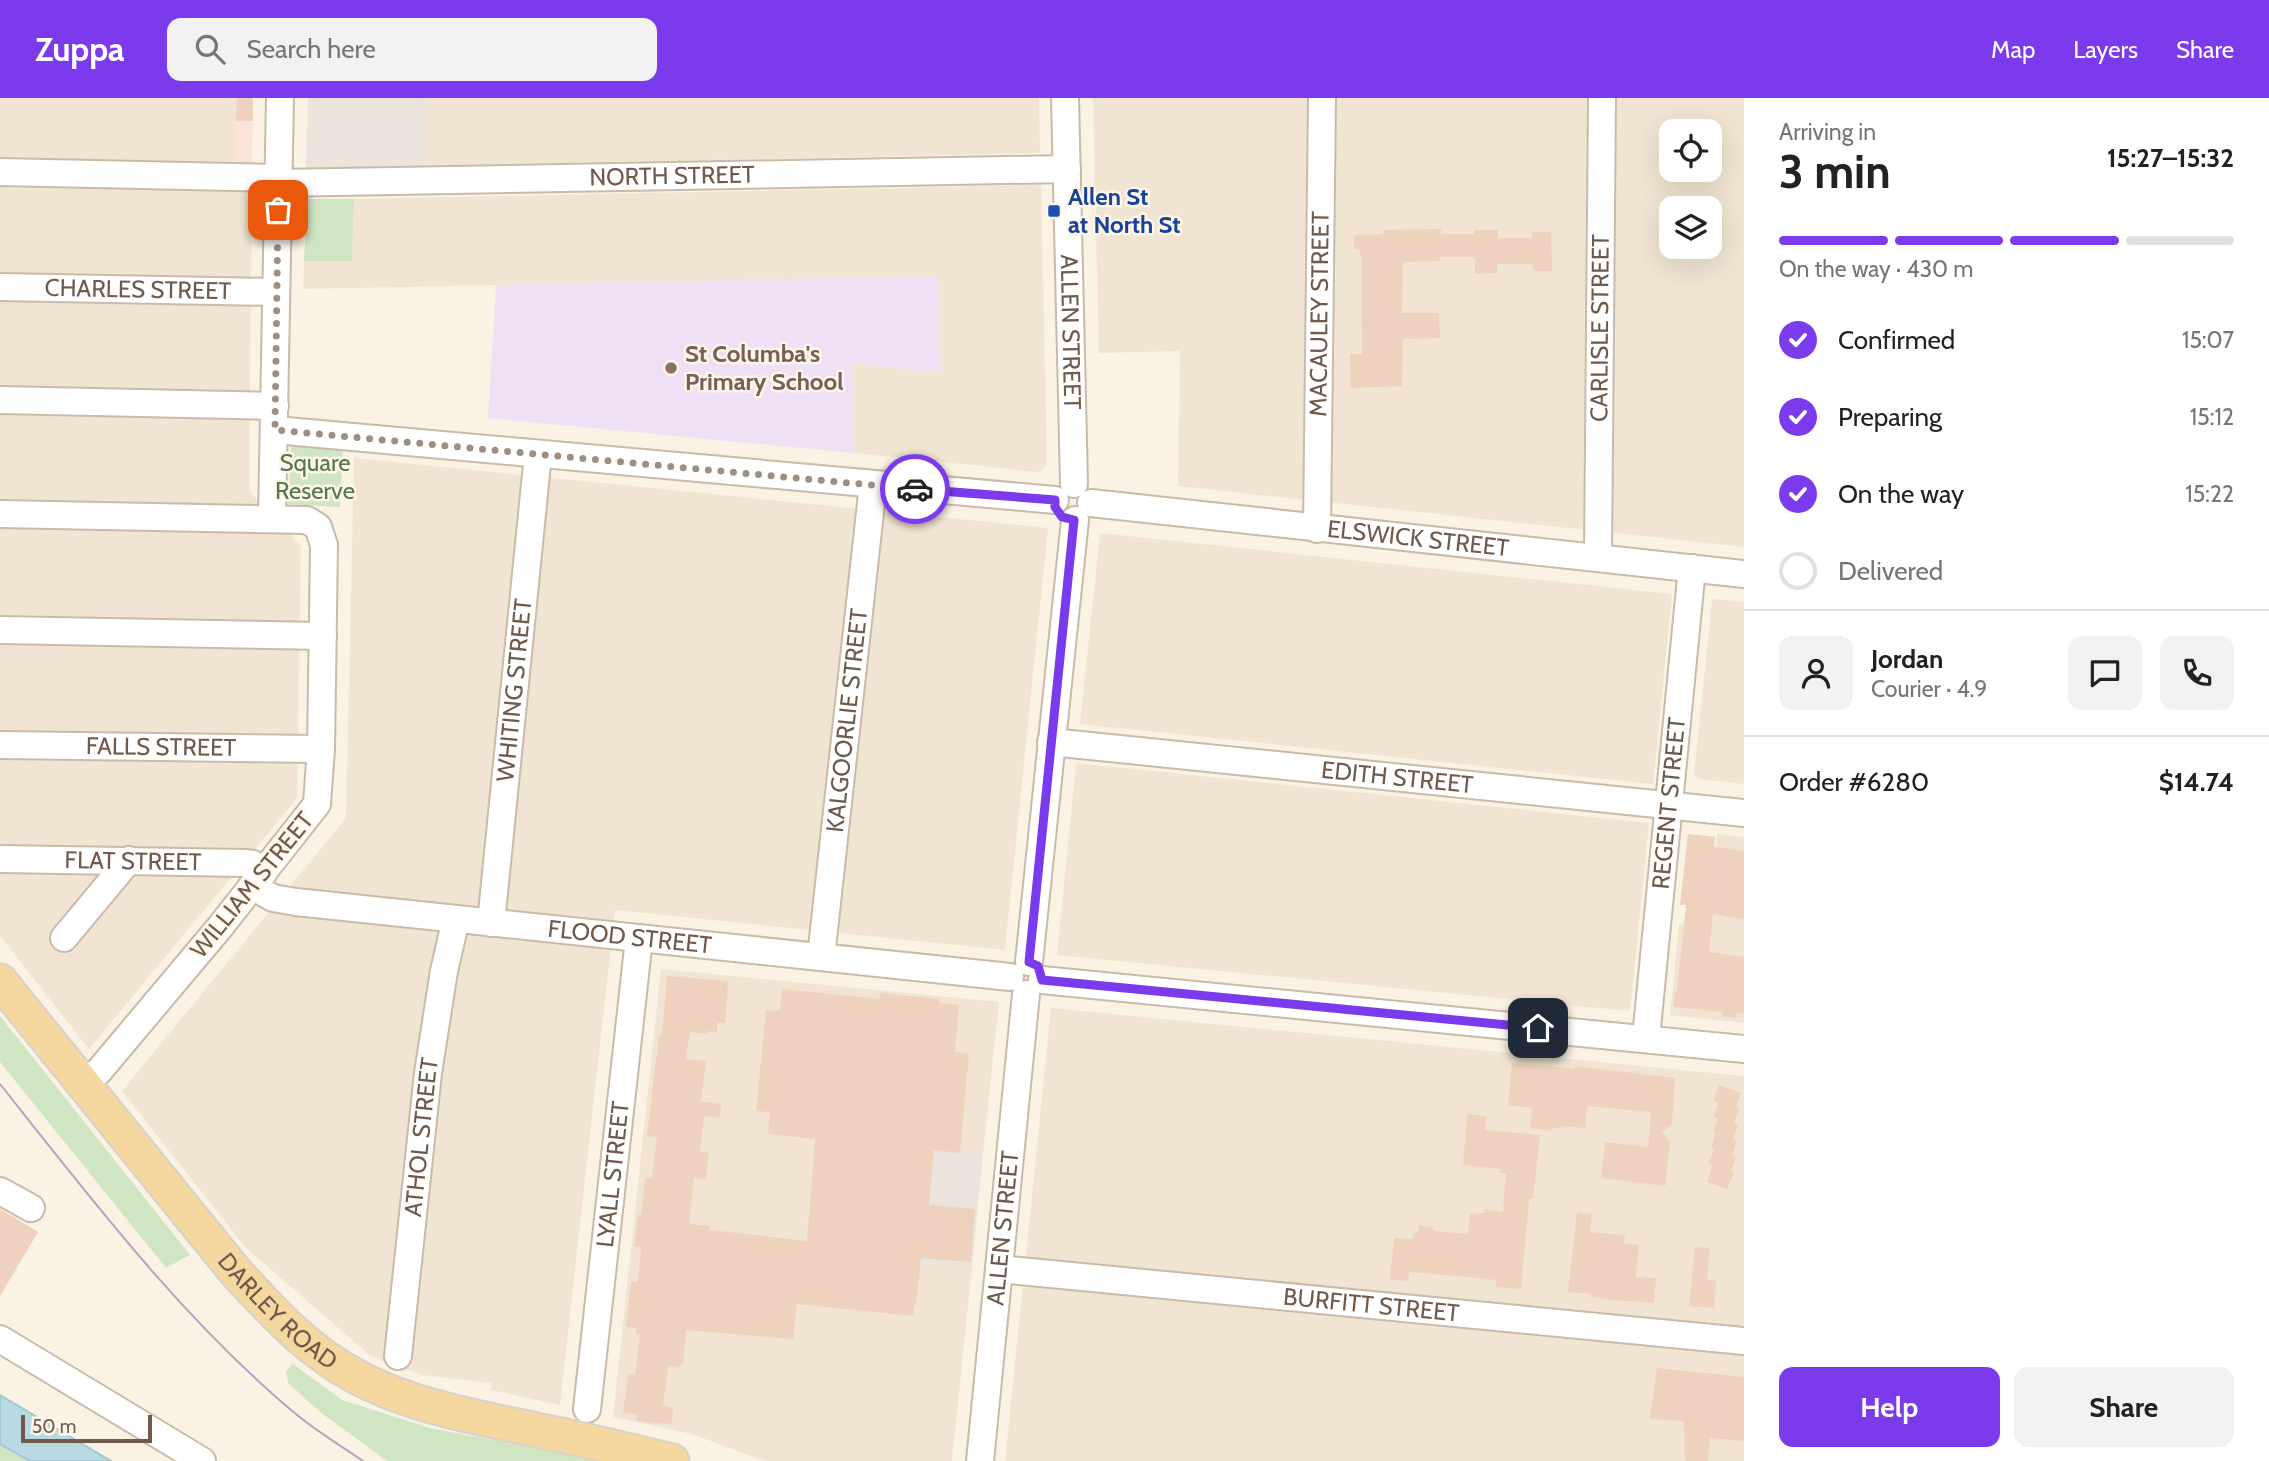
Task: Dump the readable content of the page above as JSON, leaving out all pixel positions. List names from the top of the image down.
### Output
{
  "streets": {
    "main road": ["DARLEY ROAD"],
    "street": [
      "NORTH STREET",
      "CHARLES STREET",
      "MACAULEY STREET",
      "CARLISLE STREET",
      "ALLEN STREET",
      "ELSWICK STREET",
      "WHITING STREET",
      "KALGOORLIE STREET",
      "FALLS STREET",
      "EDITH STREET",
      "REGENT STREET",
      "FLAT STREET",
      "WILLIAM STREET",
      "FLOOD STREET",
      "ATHOL STREET",
      "LYALL STREET",
      "BURFITT STREET"
    ]
  },
  "crossings": [
    ["NORTH STREET", "ALLEN STREET"],
    ["MACAULEY STREET", "ELSWICK STREET"],
    ["CARLISLE STREET", "ELSWICK STREET"],
    ["ALLEN STREET", "ELSWICK STREET"],
    ["ALLEN STREET", "EDITH STREET"],
    ["ALLEN STREET", "FLOOD STREET"],
    ["ALLEN STREET", "BURFITT STREET"],
    ["ELSWICK STREET", "REGENT STREET"],
    ["WHITING STREET", "FLOOD STREET"],
    ["KALGOORLIE STREET", "FLOOD STREET"],
    ["FALLS STREET", "WILLIAM STREET"],
    ["EDITH STREET", "REGENT STREET"],
    ["REGENT STREET", "FLOOD STREET"],
    ["FLAT STREET", "WILLIAM STREET"],
    ["FLAT STREET", "FLOOD STREET"],
    ["WILLIAM STREET", "FLOOD STREET"],
    ["WILLIAM STREET", "DARLEY ROAD"],
    ["FLOOD STREET", "ATHOL STREET"],
    ["FLOOD STREET", "LYALL STREET"]
  ],
  "parks": ["Square Reserve"],
  "places": {
    "transit": ["Allen St at North St"],
    "other": ["St Columba's Primary School"]
  },
  "scale_bar": "50 m",
  "page": {
    "header": "Zuppa",
    "search": "Search here",
    "nav": ["Map", "Layers", "Share"],
    "heading": ["3 min", "Arriving in", "15:27–15:32"],
    "panel": [
      "Jordan",
      "Courier · 4.9",
      "Order #6280",
      "$14.74"
    ],
    "bar": "On the way · 430 m",
    "list": [
      ["Confirmed", "15:07"],
      ["Preparing", "15:12"],
      ["On the way", "15:22"],
      "Delivered"
    ],
    "buttons": ["Help", "Share"],
    "scale": "50 m"
  }
}
